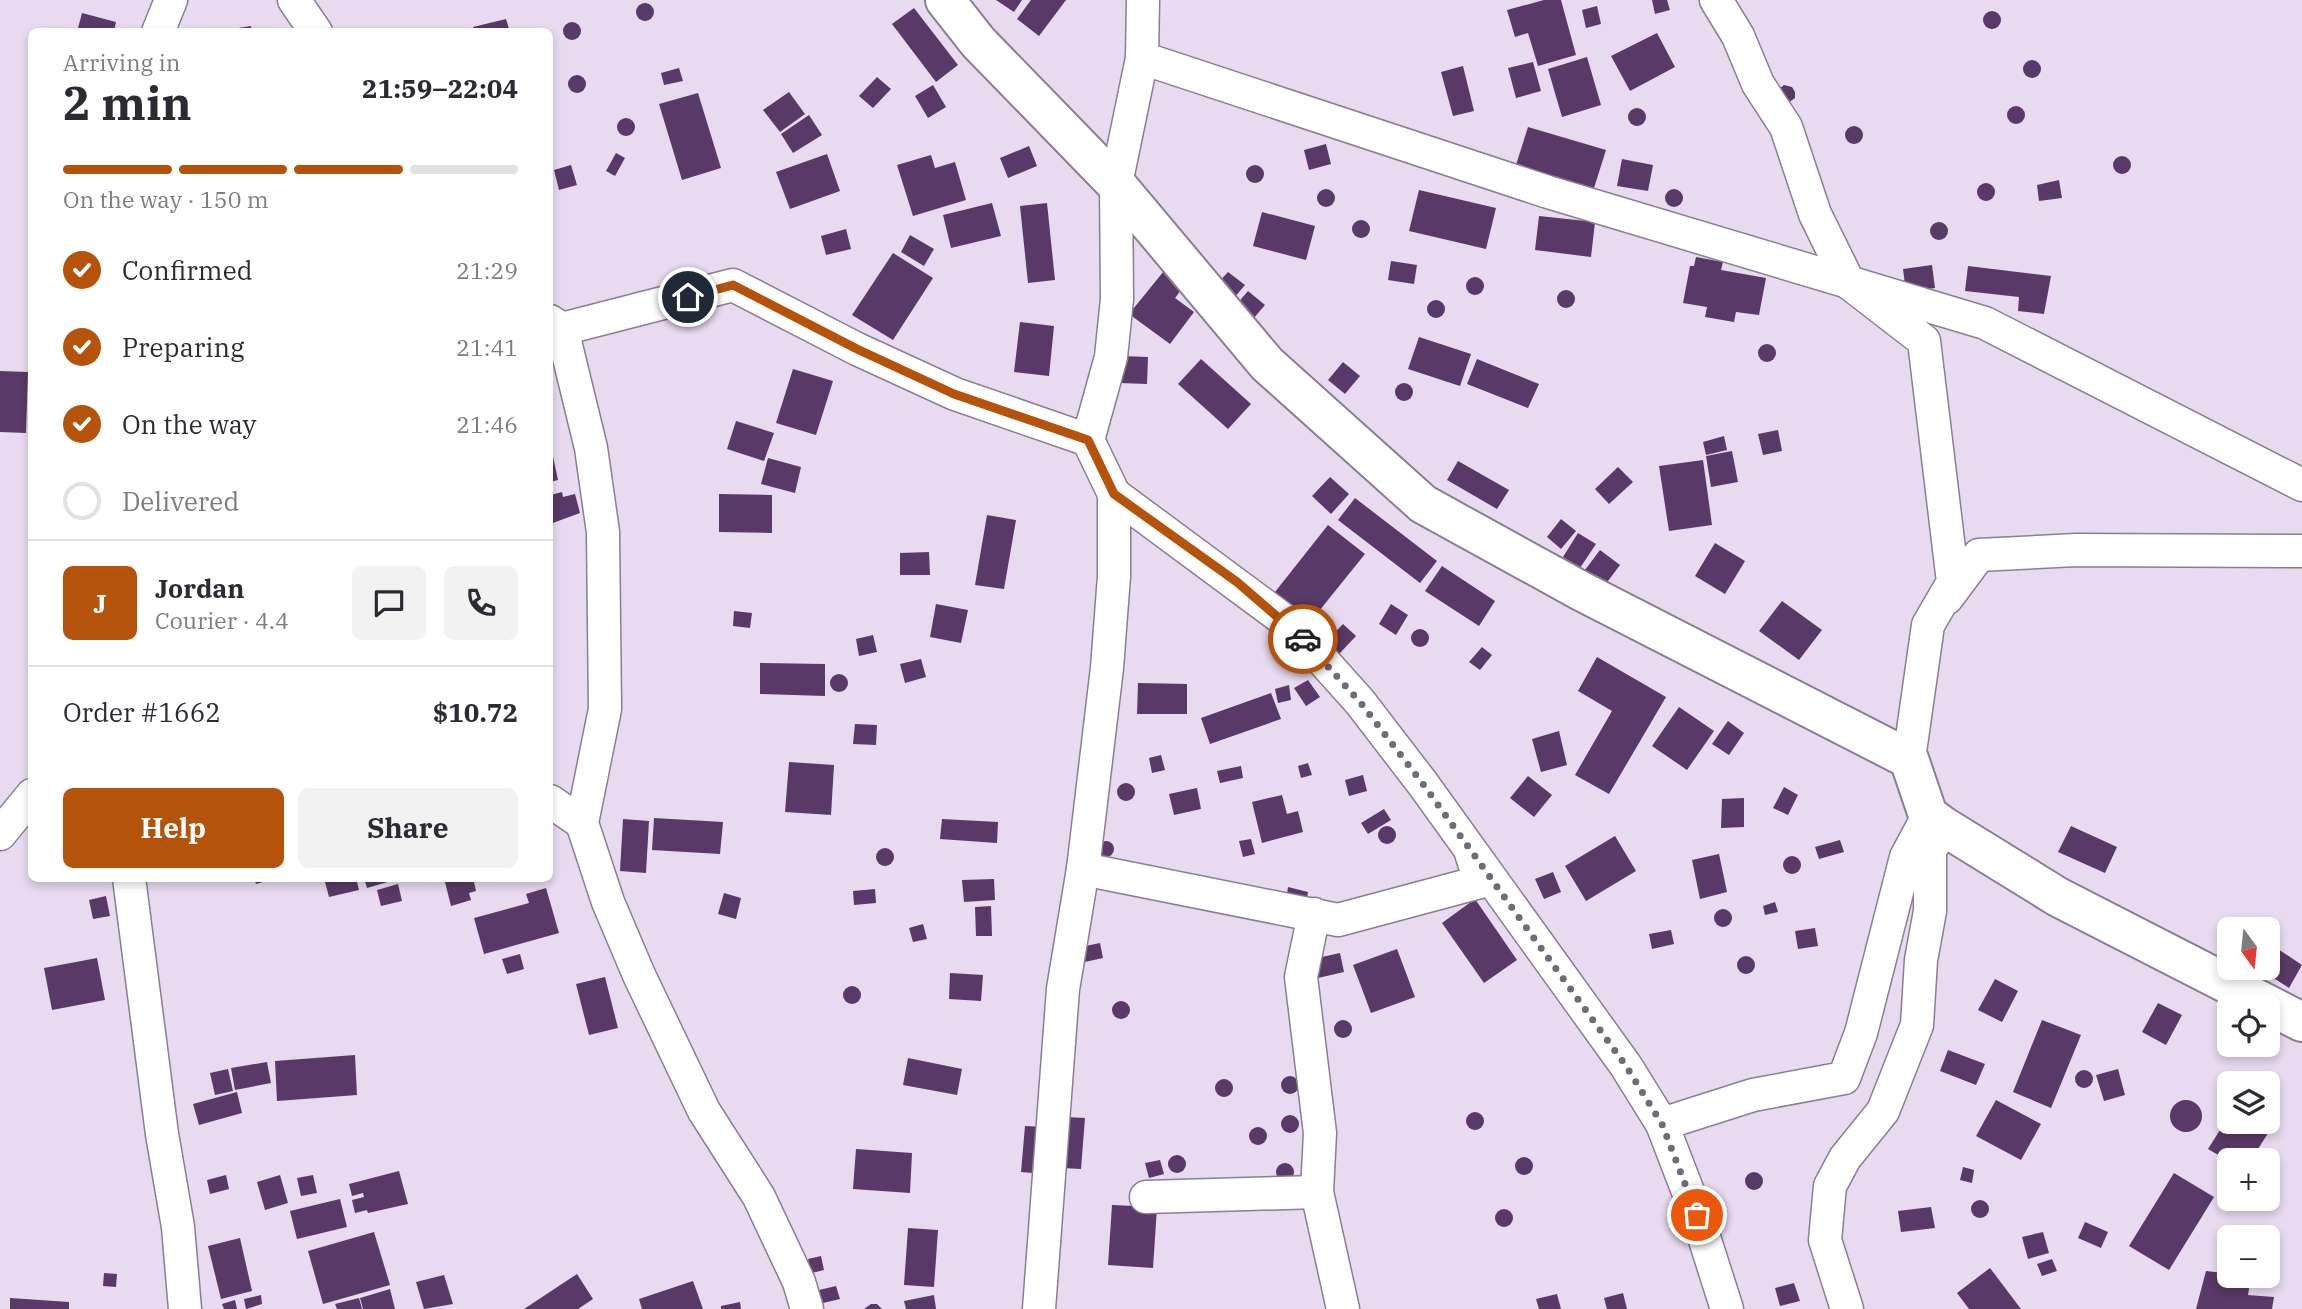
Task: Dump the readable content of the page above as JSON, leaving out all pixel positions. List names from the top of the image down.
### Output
{
  "north": "bottom",
  "page": {
    "heading": ["2 min", "Arriving in", "21:59–22:04"],
    "panel": [
      "Jordan",
      "Courier · 4.4",
      "Order #1662",
      "$10.72"
    ],
    "bar": "On the way · 150 m",
    "list": [
      ["Confirmed", "21:29"],
      ["Preparing", "21:41"],
      ["On the way", "21:46"],
      "Delivered"
    ],
    "round": "J",
    "buttons": ["Help", "Share"],
    "map_buttons": ["+", "−"]
  }
}
